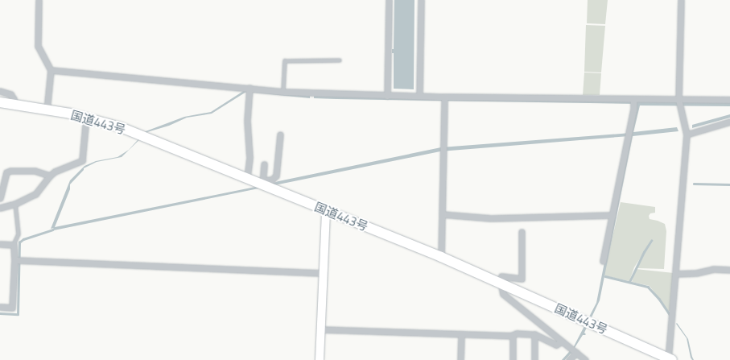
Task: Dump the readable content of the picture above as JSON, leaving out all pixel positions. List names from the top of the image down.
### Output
{
  "streets": {
    "highway": ["国道443号"]
  }
}
